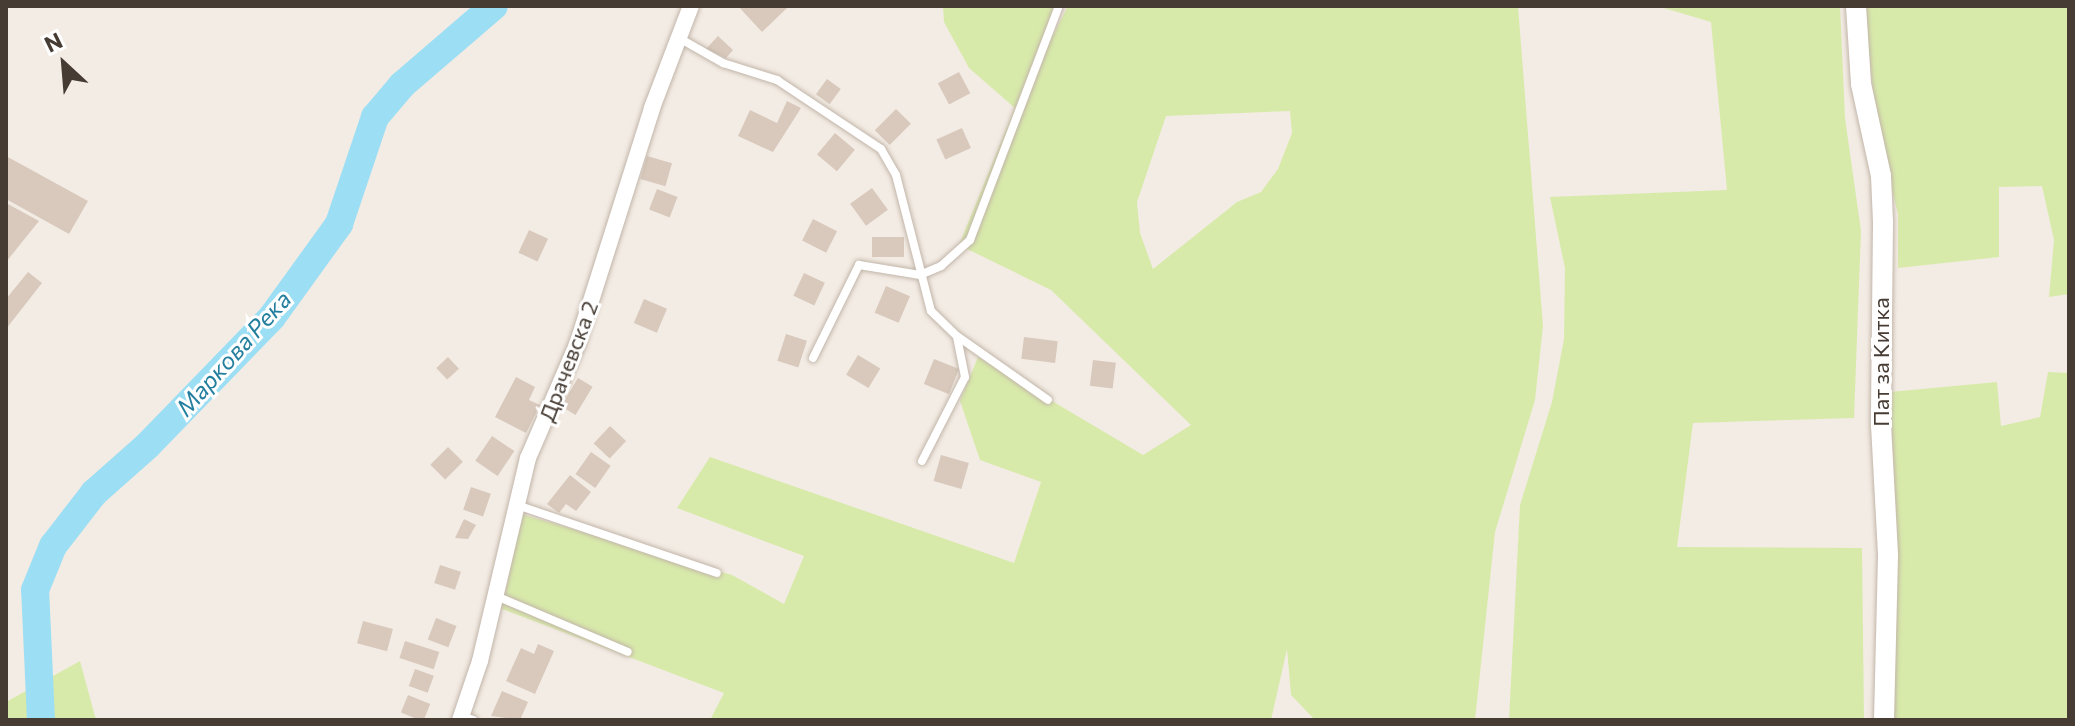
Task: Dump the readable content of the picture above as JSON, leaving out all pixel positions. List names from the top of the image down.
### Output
{
  "streets": {
    "street": ["Драчевска 2", "Пат за Китка"]
  },
  "water": ["Маркова Река"],
  "north": "top left"
}
